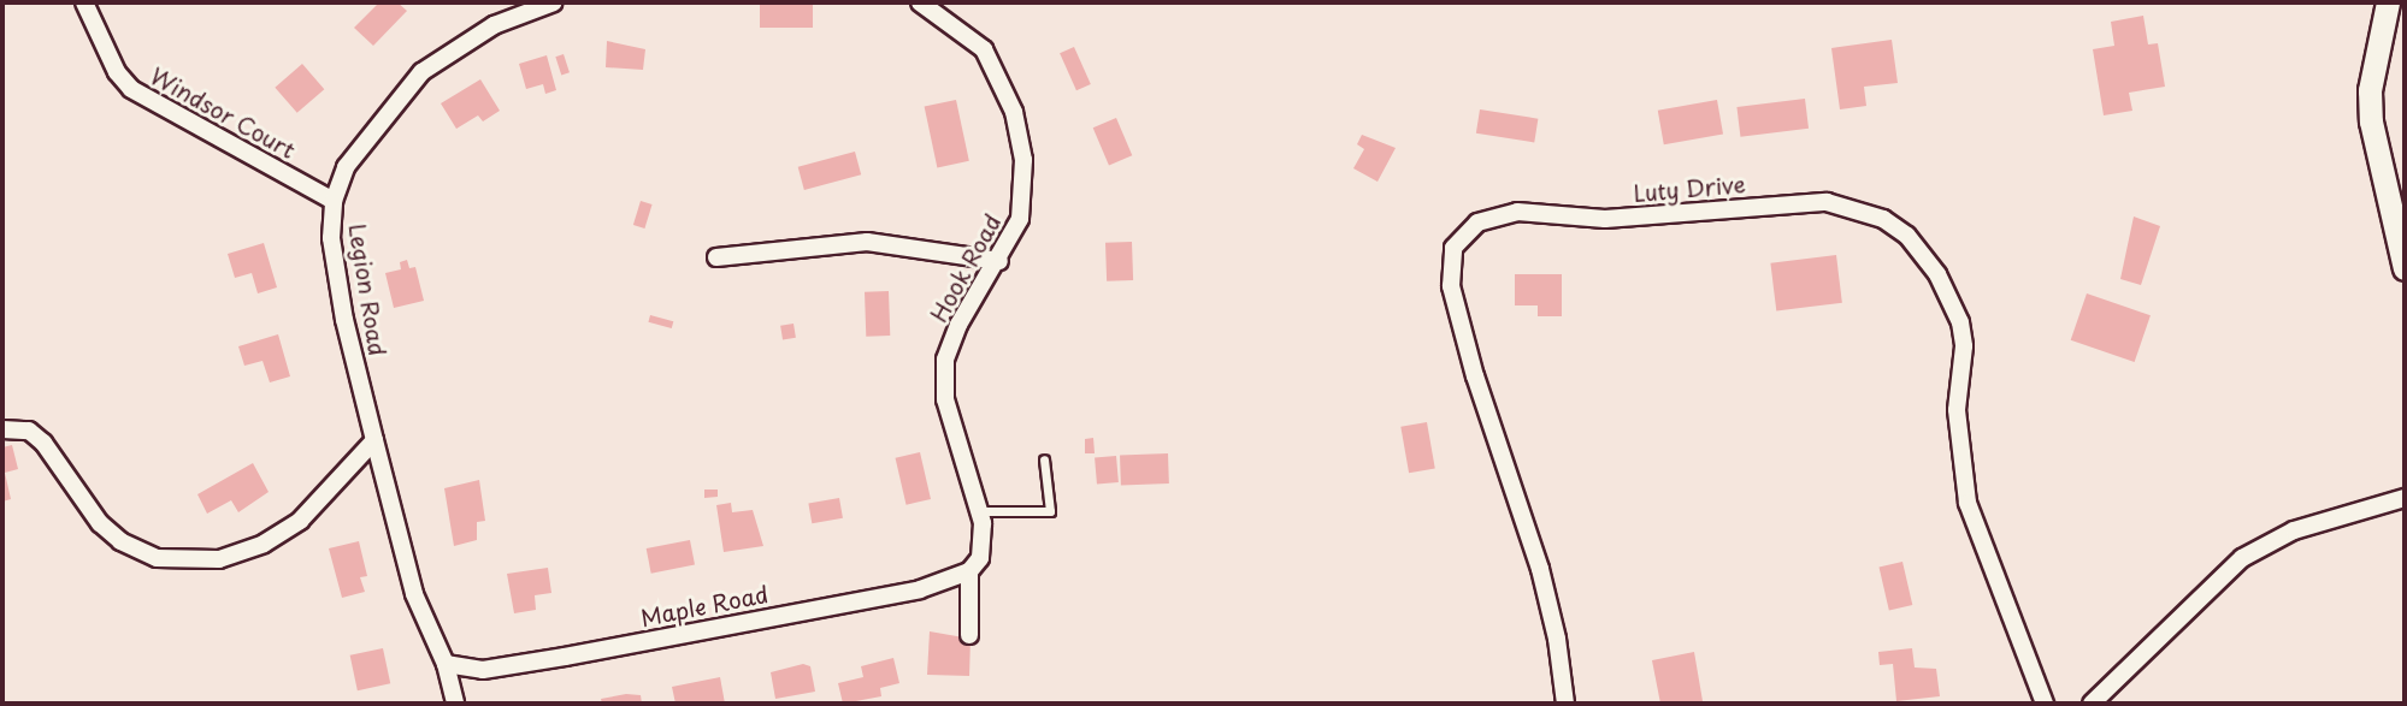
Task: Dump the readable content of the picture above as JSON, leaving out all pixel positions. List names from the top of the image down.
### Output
{
  "streets": {
    "street": [
      "Windsor Court",
      "Luty Drive",
      "Hook Road",
      "Legion Road",
      "Maple Road"
    ]
  },
  "crossings": [
    ["Windsor Court", "Legion Road"],
    ["Hook Road", "Maple Road"],
    ["Legion Road", "Maple Road"]
  ]
}
